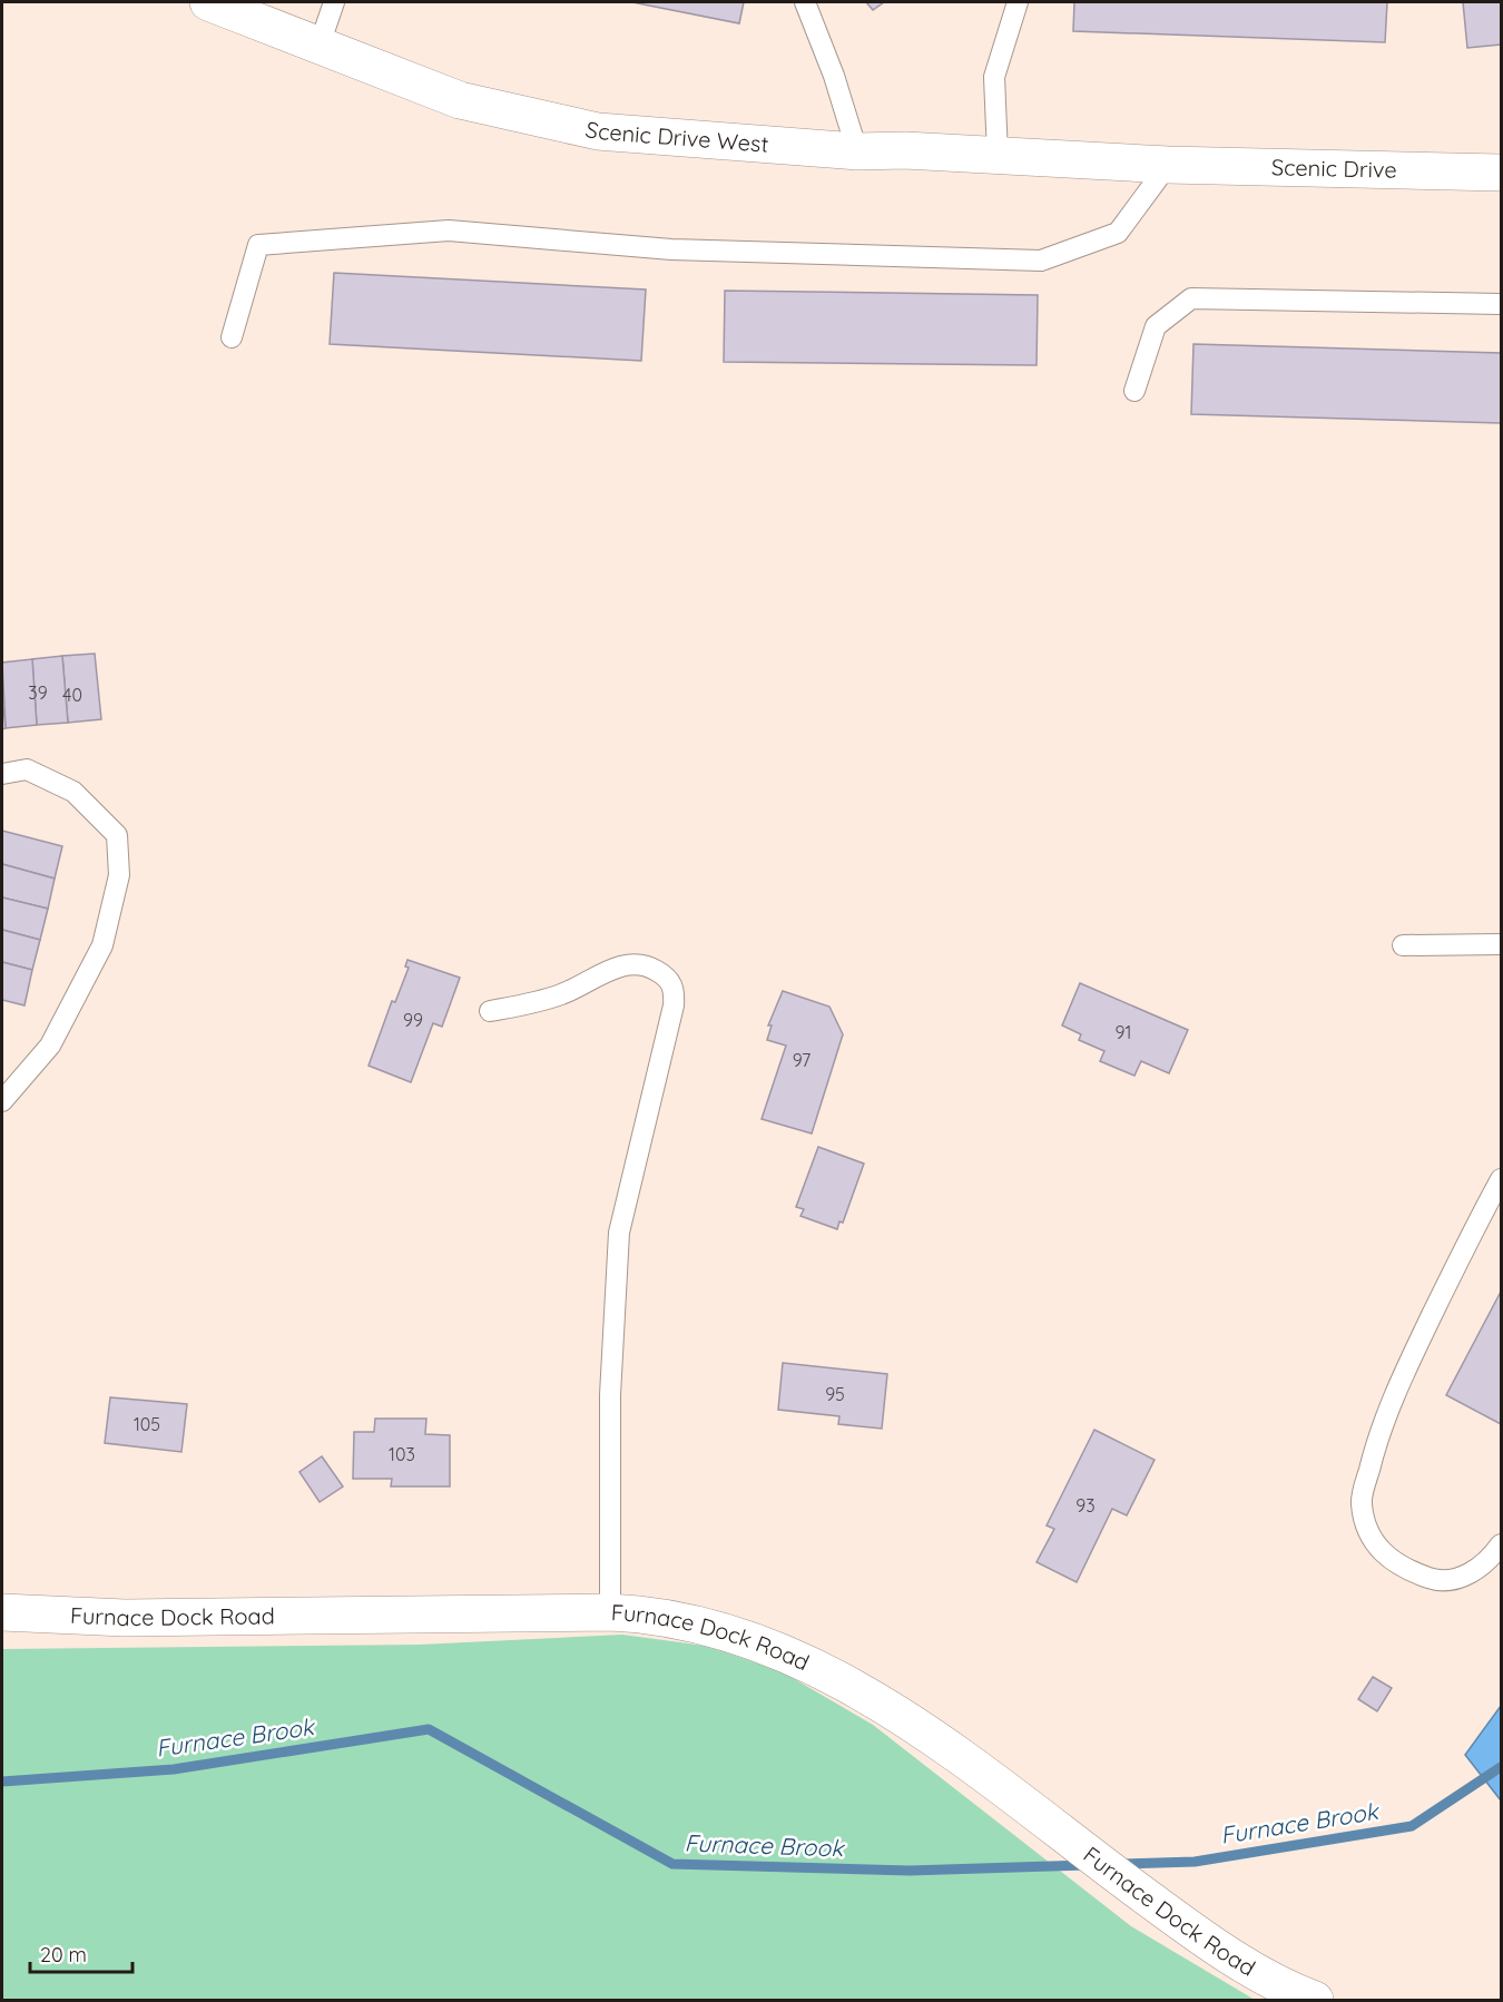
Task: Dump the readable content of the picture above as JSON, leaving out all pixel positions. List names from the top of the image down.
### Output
{
  "streets": {
    "street": ["Scenic Drive West", "Scenic Drive", "Furnace Dock Road"]
  },
  "crossings": [
    ["Scenic Drive West", "Scenic Drive"]
  ],
  "water": ["Furnace Brook"],
  "house_numbers": [
    "39",
    "40",
    "99",
    "91",
    "97",
    "95",
    "105",
    "103",
    "93"
  ],
  "scale_bar": "20 m"
}
